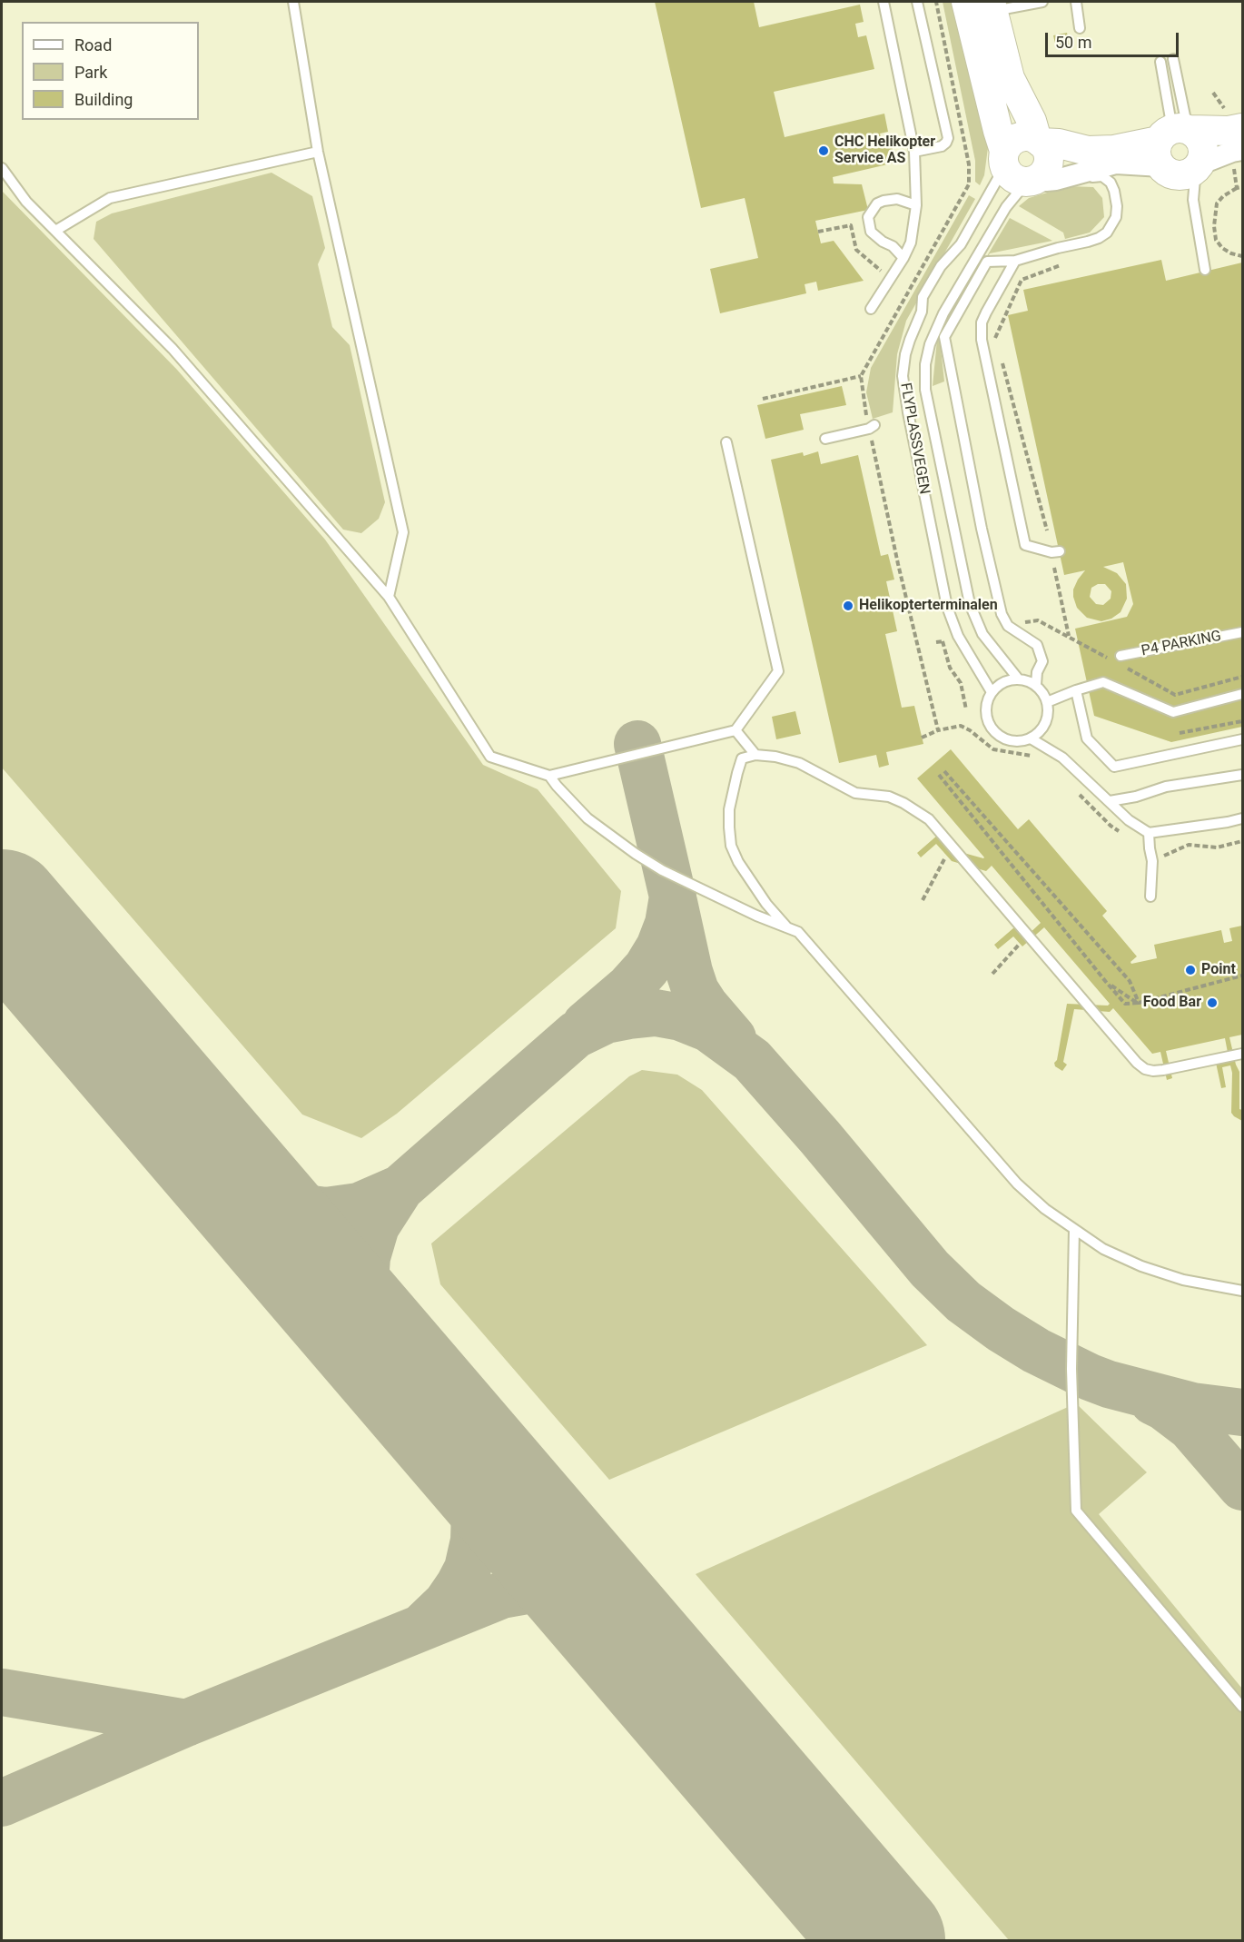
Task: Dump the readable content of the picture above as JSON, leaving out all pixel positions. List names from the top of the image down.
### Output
{
  "streets": {
    "street": ["FLYPLASSVEGEN"],
    "lane": ["P4 PARKING"]
  },
  "places": [
    "CHC Helikopter Service AS",
    "Helikopterterminalen",
    "Point",
    "Food Bar"
  ],
  "legend": ["Road", "Park", "Building"],
  "scale_bar": "50 m"
}
